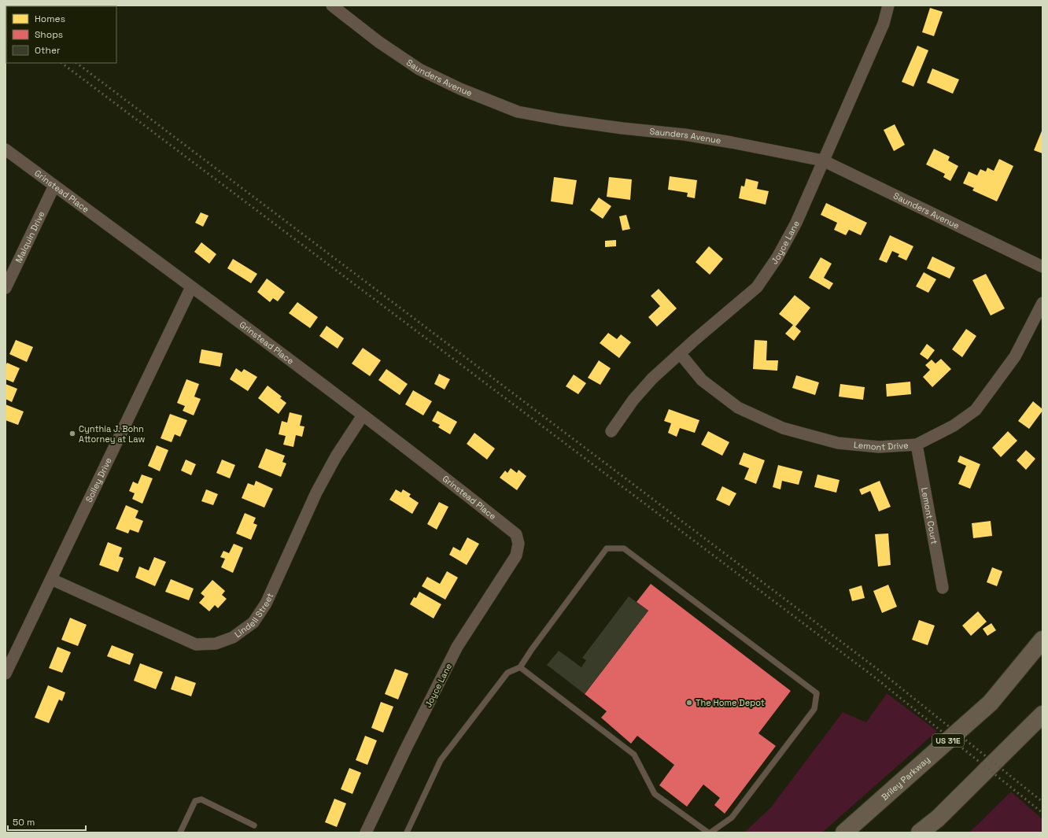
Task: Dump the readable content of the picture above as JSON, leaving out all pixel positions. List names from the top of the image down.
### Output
{
  "streets": {
    "highway": ["US 31E", "Briley Parkway"],
    "street": [
      "Saunders Avenue",
      "Grinstead Place",
      "Malquin Drive",
      "Joyce Lane",
      "Lemont Drive",
      "Solley Drive",
      "Lemont Court",
      "Lindell Street"
    ]
  },
  "crossings": [
    ["Saunders Avenue", "Joyce Lane"],
    ["Grinstead Place", "Malquin Drive"],
    ["Grinstead Place", "Joyce Lane"],
    ["Grinstead Place", "Solley Drive"],
    ["Grinstead Place", "Lindell Street"],
    ["Joyce Lane", "Lemont Drive"],
    ["Lemont Drive", "Lemont Court"],
    ["Solley Drive", "Lindell Street"]
  ],
  "places": ["Cynthia J. Bohn Attorney at Law", "The Home Depot"],
  "legend": ["Homes", "Shops", "Other"],
  "scale_bar": "50 m"
}
